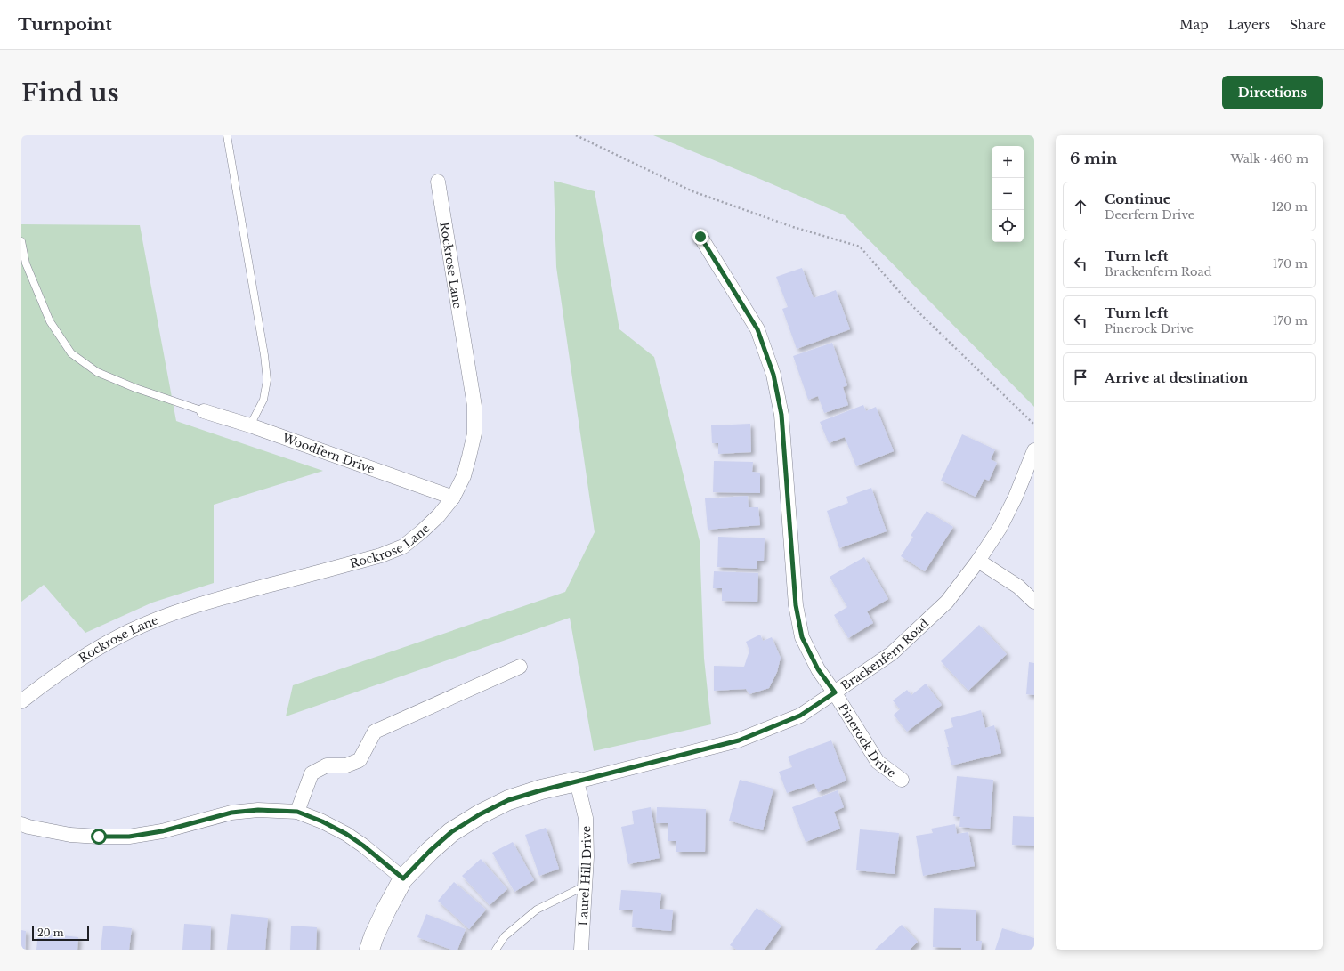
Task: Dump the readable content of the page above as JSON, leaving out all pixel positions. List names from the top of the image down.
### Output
{
  "streets": {
    "street": [
      "Rockrose Lane",
      "Woodfern Drive",
      "Brackenfern Road",
      "Pinerock Drive",
      "Laurel Hill Drive"
    ]
  },
  "crossings": [
    ["Rockrose Lane", "Woodfern Drive"],
    ["Brackenfern Road", "Pinerock Drive"],
    ["Brackenfern Road", "Laurel Hill Drive"]
  ],
  "scale_bar": "20 m",
  "page": {
    "header": "Turnpoint",
    "nav": ["Map", "Layers", "Share"],
    "buttons": "Directions",
    "title": "Find us",
    "heading": ["6 min", "Walk · 460 m"],
    "map_buttons": ["+", "−"],
    "list": [
      ["Continue", "Deerfern Drive", "120 m"],
      ["Turn left", "Brackenfern Road", "170 m"],
      ["Turn left", "Pinerock Drive", "170 m"],
      "Arrive at destination"
    ],
    "scale": "20 m"
  }
}
